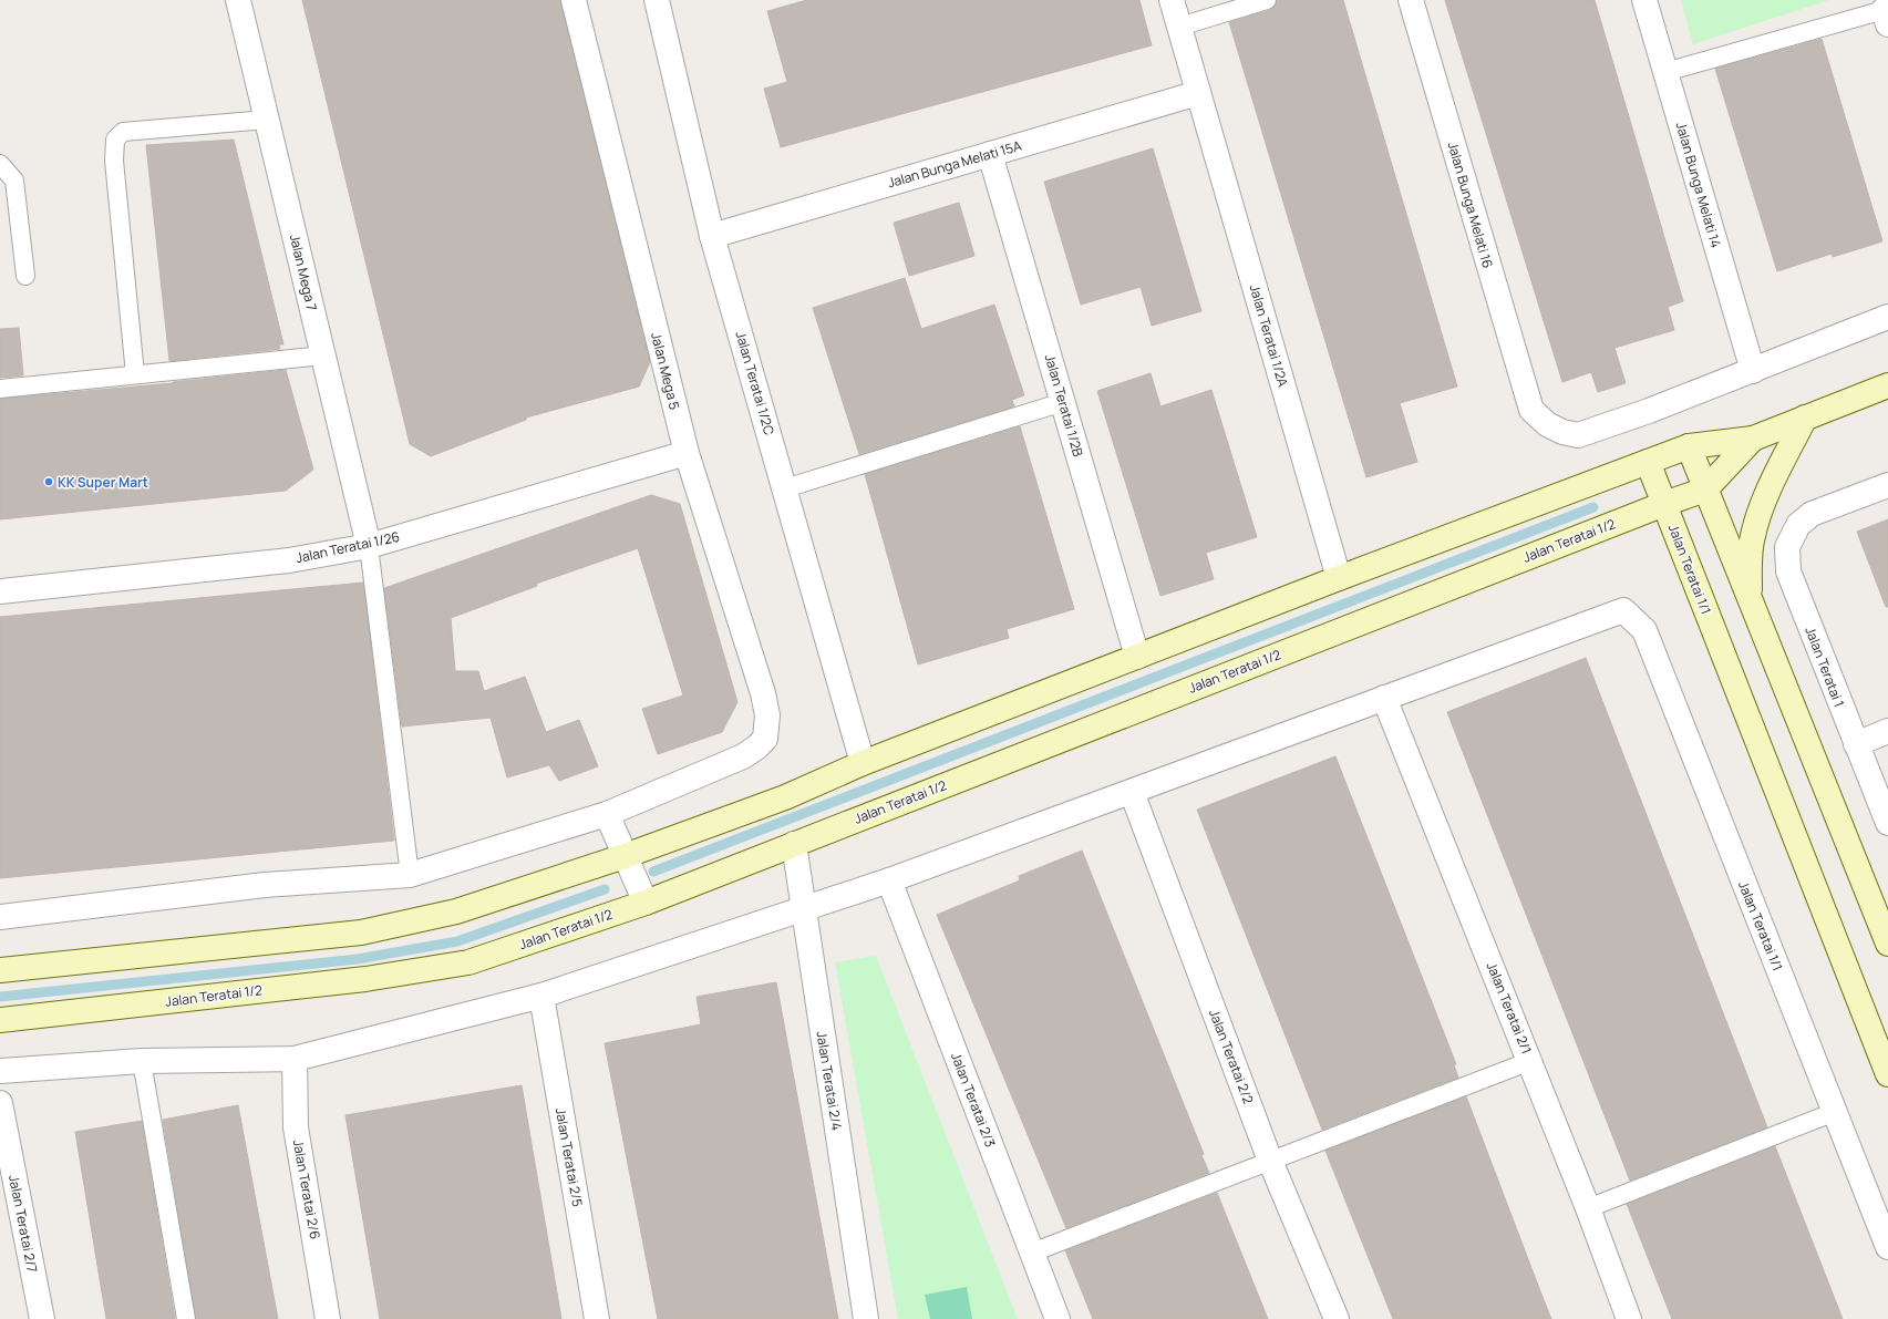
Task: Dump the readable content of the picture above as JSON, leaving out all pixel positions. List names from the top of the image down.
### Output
{
  "streets": {
    "main road": ["Jalan Teratai 1/2", "Jalan Teratai 1/1"],
    "street": [
      "Jalan Bunga Melati 15A",
      "Jalan Bunga Melati 14",
      "Jalan Bunga Melati 16",
      "Jalan Mega 7",
      "Jalan Teratai 1/2A",
      "Jalan Mega 5",
      "Jalan Teratai 1/2C",
      "Jalan Teratai 1/2B",
      "Jalan Teratai 1/26",
      "Jalan Teratai 1",
      "Jalan Teratai 2/1",
      "Jalan Teratai 2/2",
      "Jalan Teratai 2/4",
      "Jalan Teratai 2/3",
      "Jalan Teratai 2/5",
      "Jalan Teratai 2/6",
      "Jalan Teratai 2/7"
    ]
  },
  "crossings": [
    ["Jalan Bunga Melati 15A", "Jalan Teratai 1/2A"],
    ["Jalan Bunga Melati 15A", "Jalan Teratai 1/2C"],
    ["Jalan Bunga Melati 15A", "Jalan Teratai 1/2B"],
    ["Jalan Bunga Melati 14", "Jalan Bunga Melati 16"],
    ["Jalan Mega 7", "Jalan Teratai 1/26"],
    ["Jalan Teratai 1/2A", "Jalan Teratai 1/2"],
    ["Jalan Mega 5", "Jalan Teratai 1/26"],
    ["Jalan Teratai 1/2C", "Jalan Teratai 1/2"],
    ["Jalan Teratai 1/2B", "Jalan Teratai 1/2"],
    ["Jalan Teratai 1/2", "Jalan Teratai 1/1"],
    ["Jalan Teratai 1/2", "Jalan Teratai 2/4"],
    ["Jalan Teratai 1/1", "Jalan Teratai 2/1"]
  ],
  "places": ["KK Super Mart"]
}
